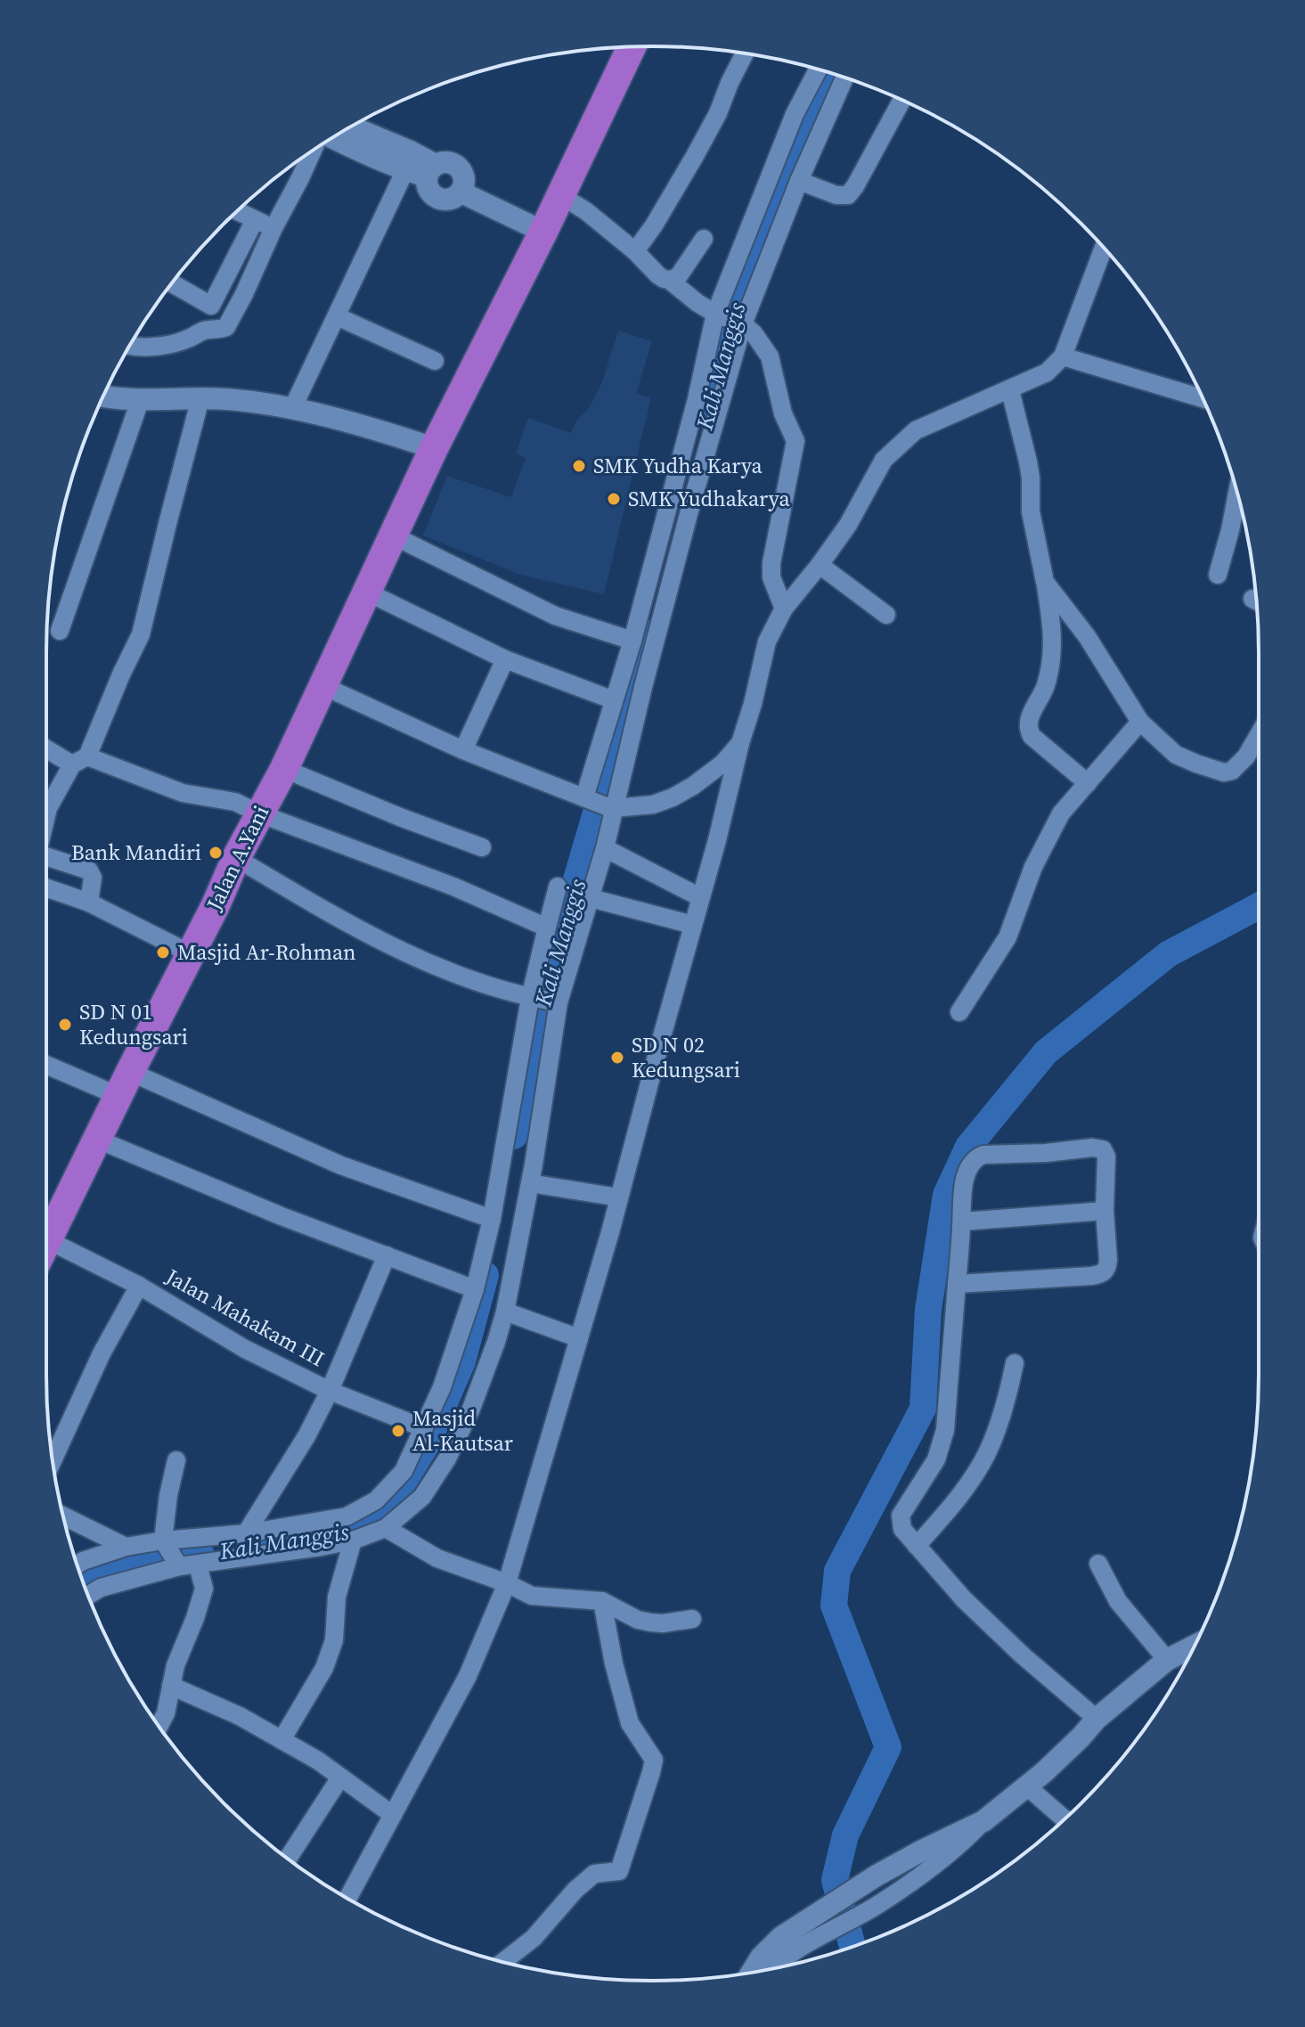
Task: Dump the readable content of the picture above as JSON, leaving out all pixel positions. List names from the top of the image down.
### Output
{
  "streets": {
    "highway": ["Jalan A.Yani"],
    "street": ["Jalan Mahakam III"]
  },
  "crossings": [
    ["Jalan A.Yani", "Jalan Mahakam III"]
  ],
  "water": ["Kali Manggis"],
  "places": [
    "SMK Yudha Karya",
    "SMK Yudhakarya",
    "Bank Mandiri",
    "Masjid Ar-Rohman",
    "SD N 01 Kedungsari",
    "SD N 02 Kedungsari",
    "Masjid Al-Kautsar"
  ]
}
